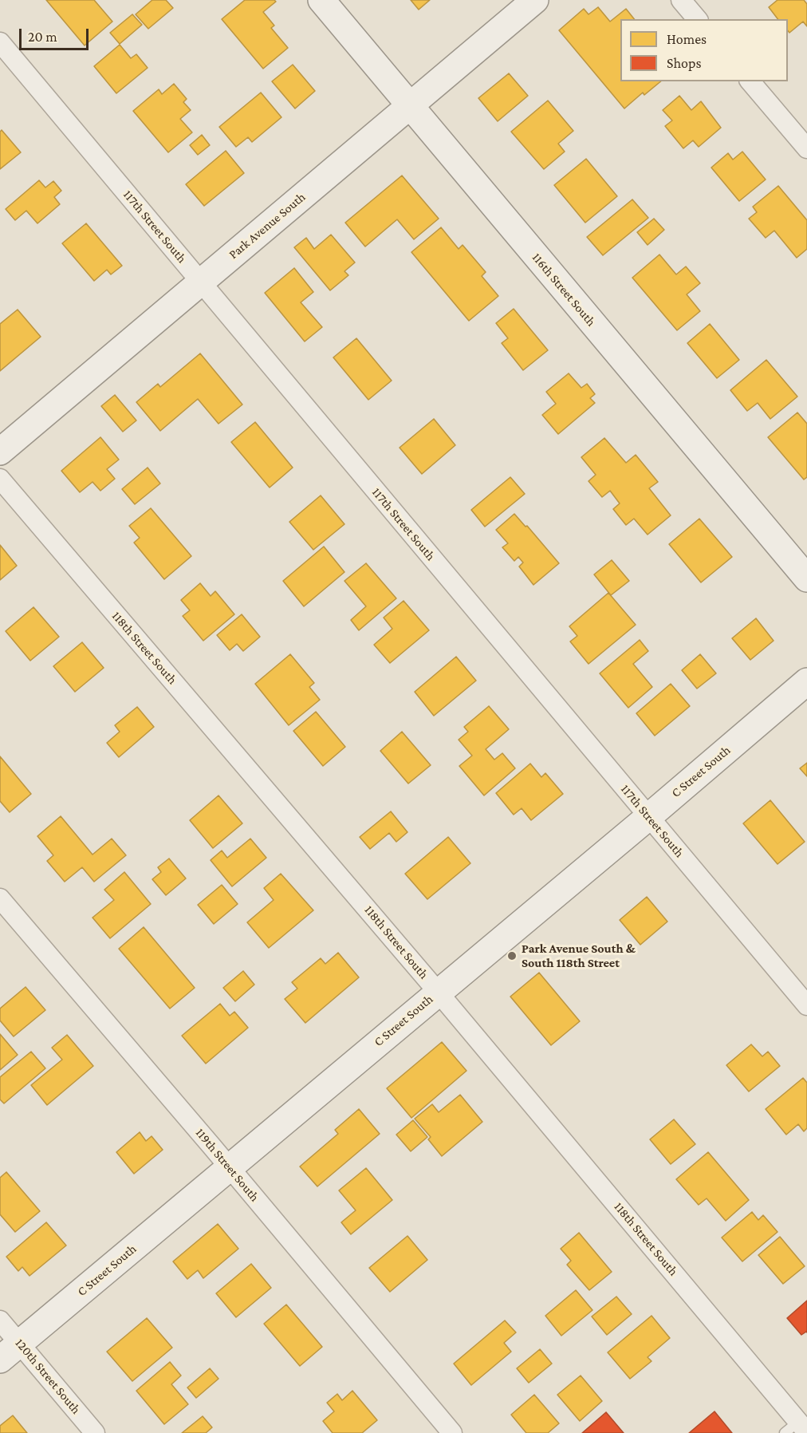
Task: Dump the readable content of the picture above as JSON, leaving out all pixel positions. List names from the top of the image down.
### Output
{
  "streets": {
    "street": [
      "Park Avenue South",
      "117th Street South",
      "116th Street South",
      "118th Street South",
      "C Street South",
      "119th Street South",
      "120th Street South"
    ]
  },
  "crossings": [
    ["Park Avenue South", "117th Street South"],
    ["Park Avenue South", "116th Street South"],
    ["117th Street South", "C Street South"],
    ["118th Street South", "C Street South"],
    ["C Street South", "119th Street South"],
    ["C Street South", "120th Street South"]
  ],
  "places": ["Park Avenue South & South 118th Street"],
  "legend": ["Homes", "Shops"],
  "scale_bar": "20 m"
}
